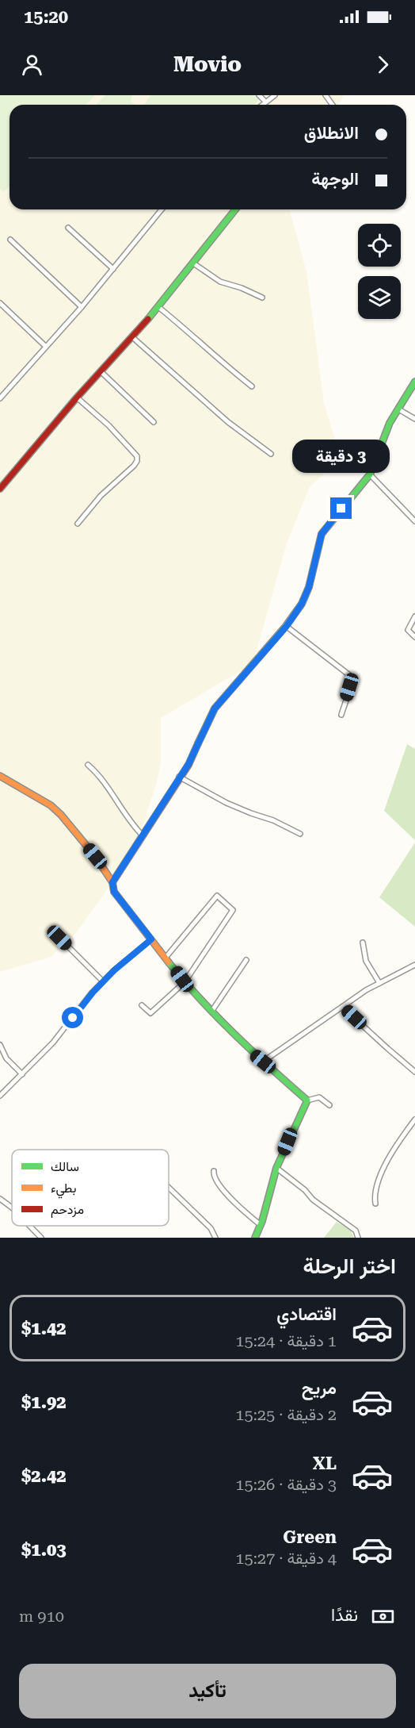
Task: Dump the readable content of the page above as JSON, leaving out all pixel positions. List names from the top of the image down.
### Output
{
  "legend": ["سالك", "بطيء", "مزدحم"],
  "page": {
    "status": "15:20",
    "header": "Movio",
    "banner": ["الانطلاق", "الوجهة"],
    "bubble": "3 دقيقة",
    "heading": "اختر الرحلة",
    "list": [
      {
        "name": "اقتصادي",
        "note": "1 دقيقة · 15:24",
        "value": "$1.42"
      },
      {
        "name": "مريح",
        "note": "2 دقيقة · 15:25",
        "value": "$1.92"
      },
      {
        "name": "XL",
        "note": "3 دقيقة · 15:26",
        "value": "$2.42"
      },
      {
        "name": "Green",
        "note": "4 دقيقة · 15:27",
        "value": "$1.03"
      }
    ],
    "pay": ["نقدًا", "910 m"],
    "buttons": "تأكيد"
  }
}
